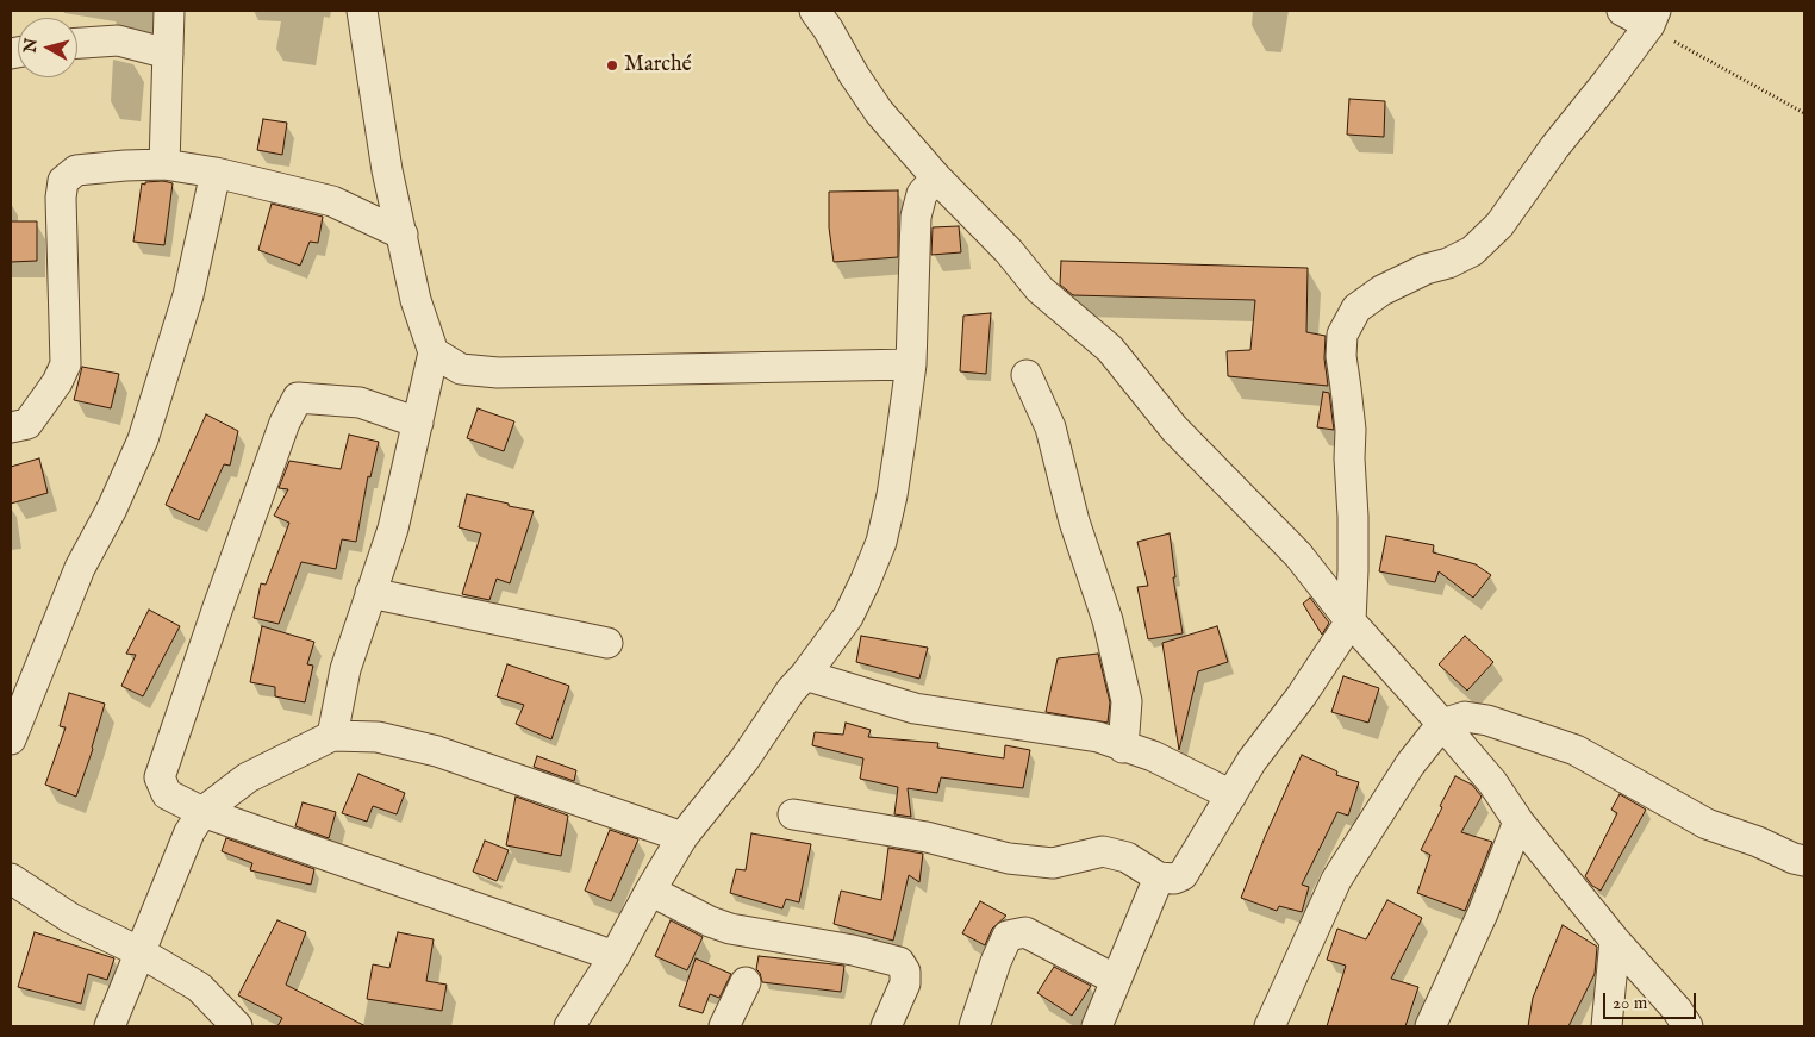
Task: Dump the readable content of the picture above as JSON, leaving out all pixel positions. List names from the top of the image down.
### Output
{
  "places": ["Marché"],
  "scale_bar": "20 m",
  "north": "left"
}
